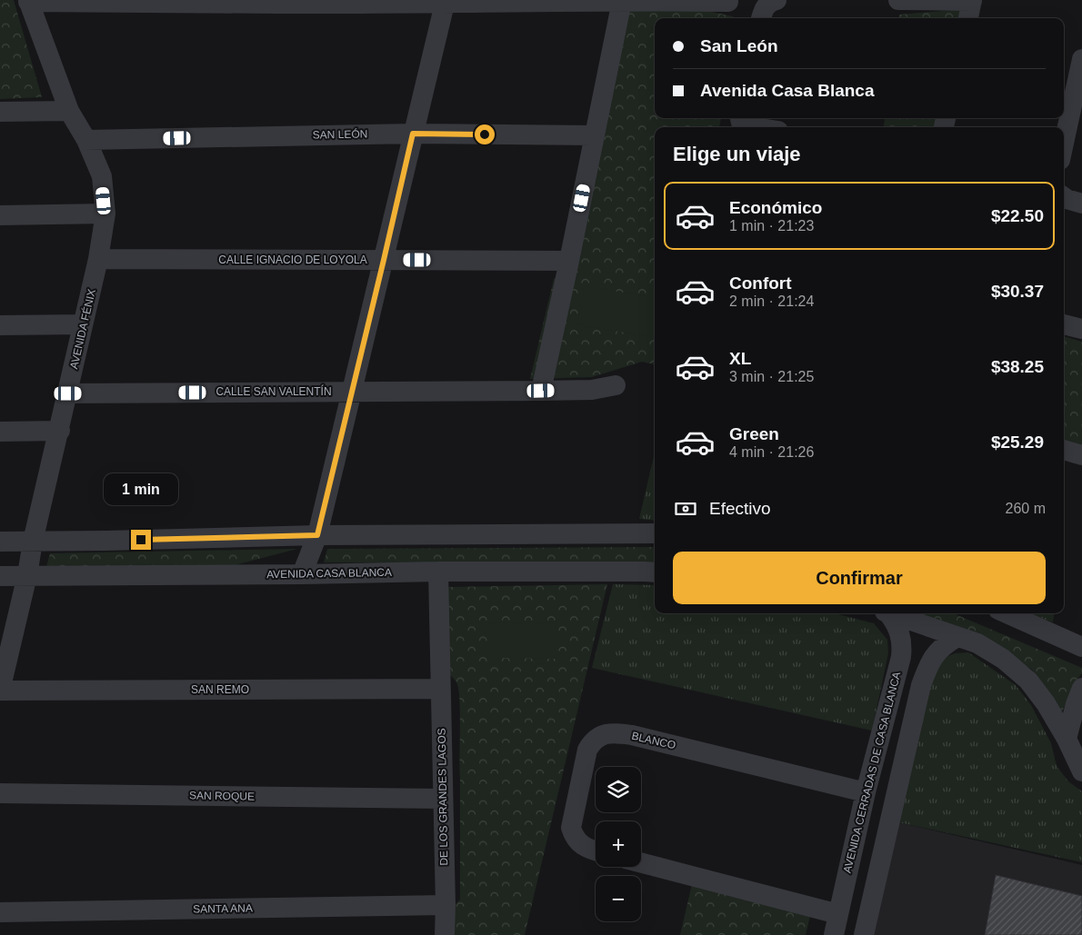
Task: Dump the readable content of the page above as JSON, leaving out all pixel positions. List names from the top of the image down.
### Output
{
  "streets": {
    "street": [
      "SAN LEÓN",
      "CALLE IGNACIO DE LOYOLA",
      "AVENIDA FÉNIX",
      "CALLE SAN VALENTÍN",
      "AVENIDA CASA BLANCA",
      "SAN REMO",
      "BLANCO",
      "AVENIDA CERRADAS DE CASA BLANCA",
      "SAN ROQUE",
      "DE LOS GRANDES LAGOS",
      "SANTA ANA"
    ]
  },
  "crossings": [
    ["SAN LEÓN", "AVENIDA FÉNIX"],
    ["CALLE IGNACIO DE LOYOLA", "AVENIDA FÉNIX"],
    ["AVENIDA FÉNIX", "CALLE SAN VALENTÍN"],
    ["AVENIDA FÉNIX", "AVENIDA CASA BLANCA"],
    ["AVENIDA FÉNIX", "SAN REMO"],
    ["AVENIDA CASA BLANCA", "DE LOS GRANDES LAGOS"],
    ["SAN REMO", "DE LOS GRANDES LAGOS"],
    ["BLANCO", "AVENIDA CERRADAS DE CASA BLANCA"],
    ["SAN ROQUE", "DE LOS GRANDES LAGOS"],
    ["DE LOS GRANDES LAGOS", "SANTA ANA"]
  ],
  "page": {
    "banner": ["San León", "Avenida Casa Blanca"],
    "heading": "Elige un viaje",
    "list": [
      {
        "name": "Económico",
        "note": "1 min · 21:23",
        "value": "$22.50"
      },
      {
        "name": "Confort",
        "note": "2 min · 21:24",
        "value": "$30.37"
      },
      {
        "name": "XL",
        "note": "3 min · 21:25",
        "value": "$38.25"
      },
      {
        "name": "Green",
        "note": "4 min · 21:26",
        "value": "$25.29"
      }
    ],
    "bubble": "1 min",
    "pay": ["Efectivo", "260 m"],
    "buttons": "Confirmar",
    "map_buttons": ["+", "−"]
  }
}
